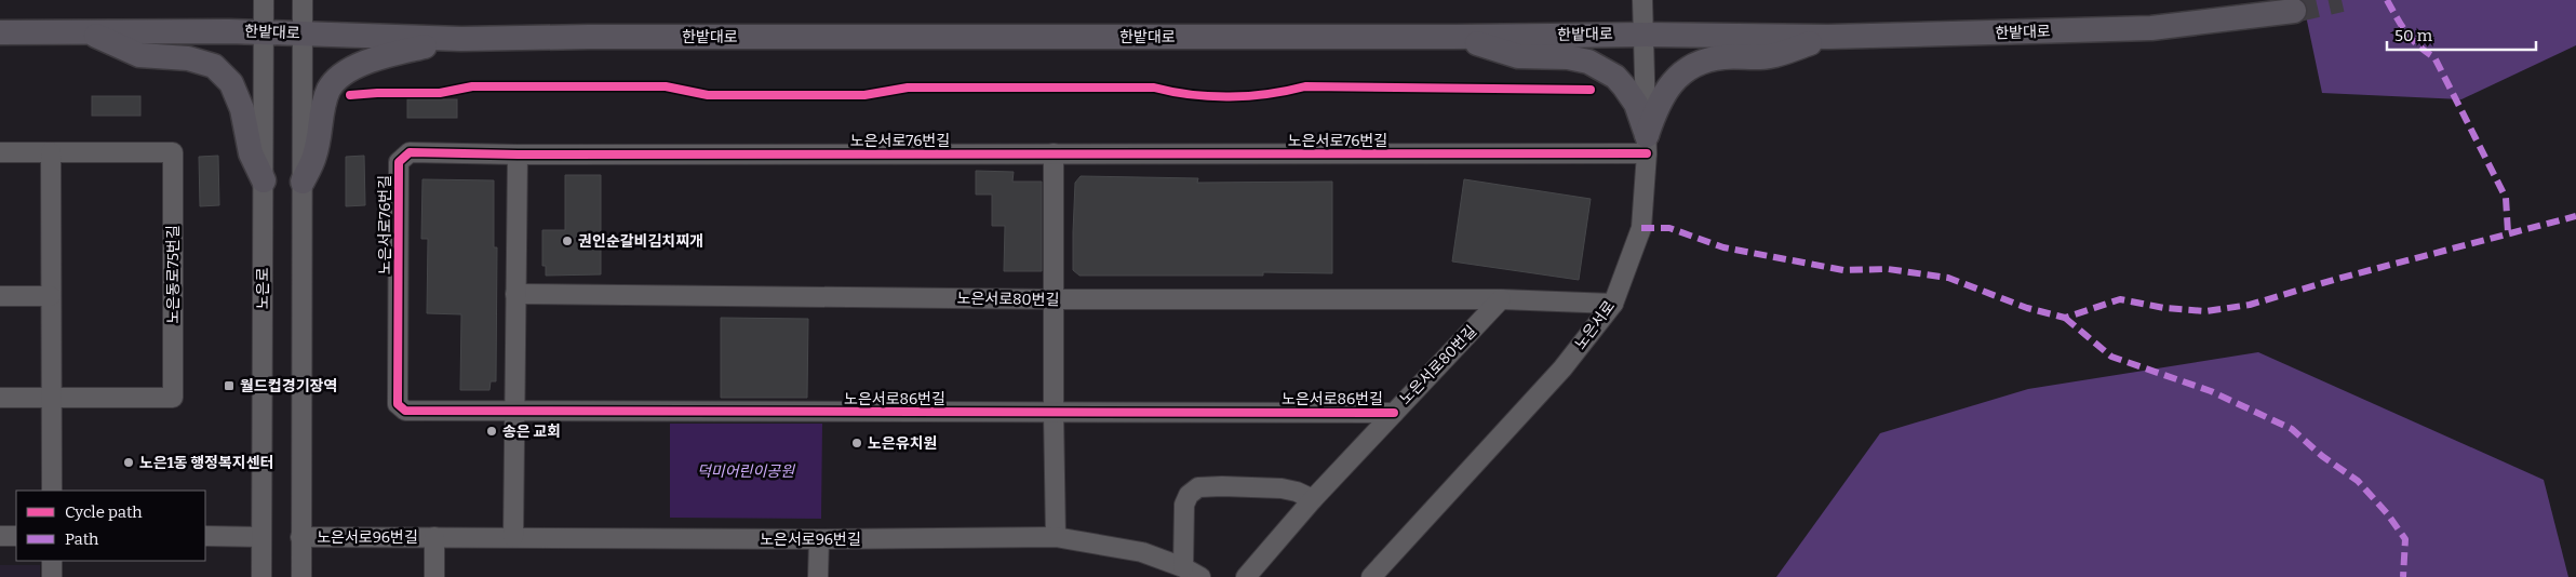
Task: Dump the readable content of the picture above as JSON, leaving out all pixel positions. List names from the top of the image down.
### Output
{
  "streets": {
    "main road": ["한밭대로"],
    "street": [
      "노은서로76번길",
      "노은동로75번길",
      "노은로",
      "노은서로80번길",
      "노은서로",
      "노은서로86번길",
      "노은서로96번길"
    ]
  },
  "crossings": [
    ["한밭대로", "노은로"],
    ["한밭대로", "노은서로"],
    ["노은서로76번길", "노은서로"],
    ["노은서로76번길", "노은서로86번길"],
    ["노은서로80번길", "노은서로"],
    ["노은서로80번길", "노은서로86번길"]
  ],
  "parks": ["덕미어린이공원"],
  "places": {
    "other": [
      "권인순갈비김치찌개",
      "송은 교회",
      "노은유치원",
      "노은1동 행정복지센터"
    ],
    "transit": ["월드컵경기장역"]
  },
  "legend": ["Cycle path", "Path"],
  "scale_bar": "50 m"
}
